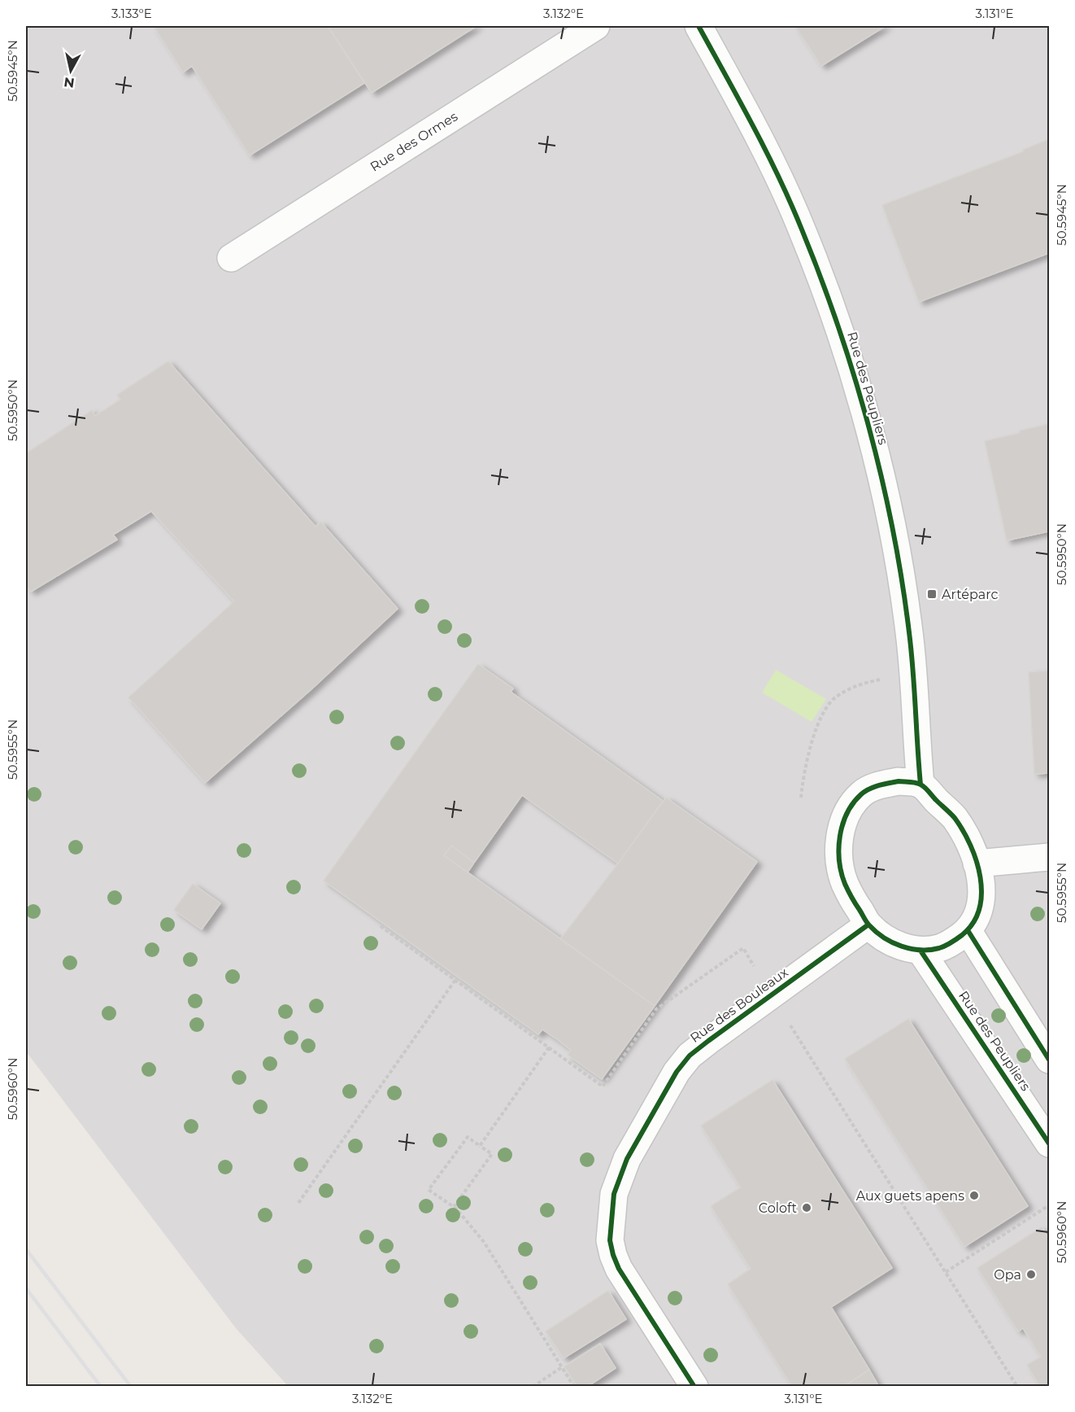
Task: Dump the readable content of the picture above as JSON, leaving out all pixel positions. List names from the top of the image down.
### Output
{
  "streets": {
    "street": ["Rue des Ormes", "Rue des Peupliers", "Rue des Bouleaux"]
  },
  "crossings": [
    ["Rue des Peupliers", "Rue des Bouleaux"]
  ],
  "places": {
    "transit": ["Artéparc"],
    "other": ["Aux guets apens", "Coloft", "Opa"]
  },
  "north": "bottom",
  "coordinates": [
    "3.133°E",
    "3.132°E",
    "3.131°E",
    "50.5945°N",
    "50.5950°N",
    "50.5955°N",
    "50.5960°N"
  ]
}
